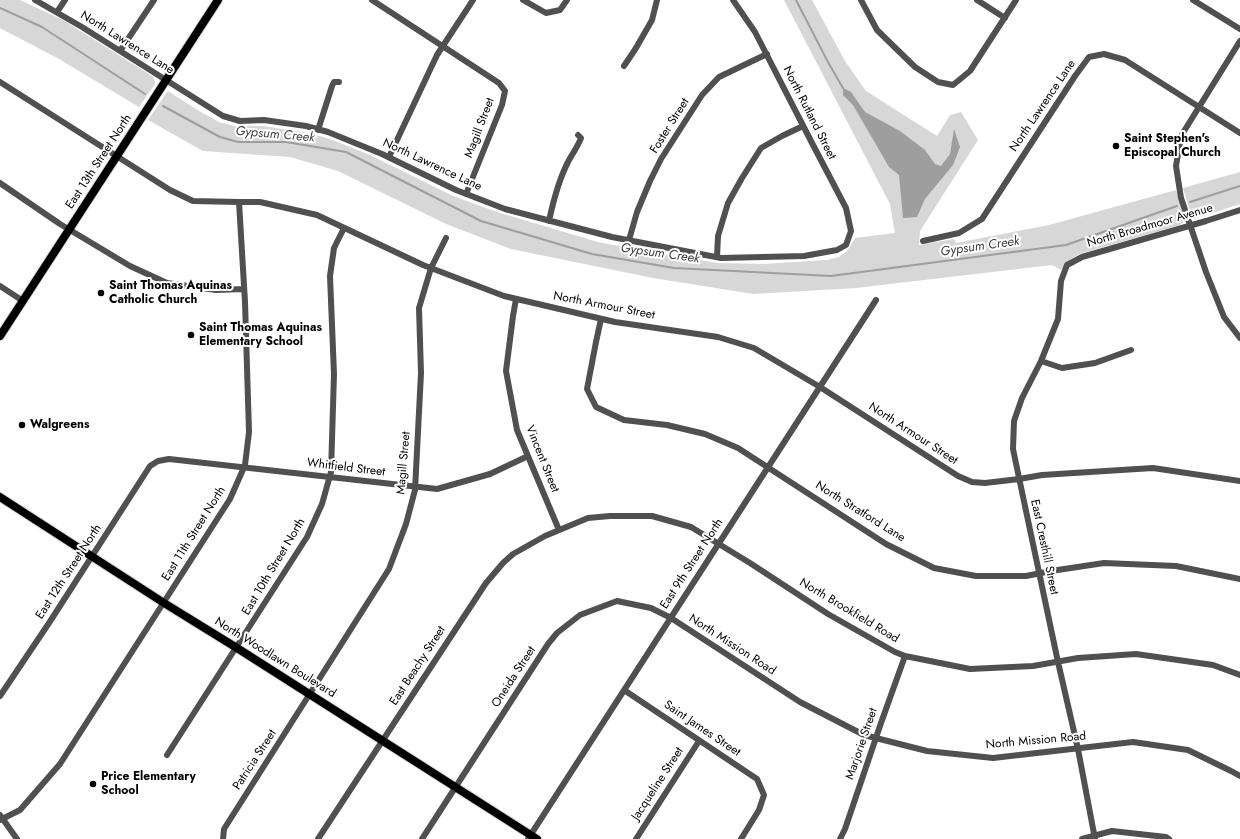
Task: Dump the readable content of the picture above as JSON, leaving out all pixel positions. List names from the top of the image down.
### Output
{
  "streets": {
    "main road": ["East 13th Street North", "North Woodlawn Boulevard"],
    "street": [
      "North Lawrence Lane",
      "North Rutland Street",
      "Foster Street",
      "Magill Street",
      "North Broadmoor Avenue",
      "North Armour Street",
      "Vincent Street",
      "Whitfield Street",
      "North Stratford Lane",
      "East 11th Street North",
      "East Cresthill Street",
      "East 9th Street North",
      "East 10th Street North",
      "East 12th Street North",
      "North Brookfield Road",
      "North Mission Road",
      "East Beachy Street",
      "Oneida Street",
      "Saint James Street",
      "Marjorie Street",
      "Patricia Street",
      "Jacqueline Street"
    ]
  },
  "crossings": [
    ["North Lawrence Lane", "North Rutland Street"],
    ["North Lawrence Lane", "Foster Street"],
    ["North Lawrence Lane", "Magill Street"],
    ["North Lawrence Lane", "East 13th Street North"],
    ["North Rutland Street", "Foster Street"],
    ["Magill Street", "North Armour Street"],
    ["Magill Street", "Whitfield Street"],
    ["Magill Street", "North Woodlawn Boulevard"],
    ["Magill Street", "Patricia Street"],
    ["East 13th Street North", "North Armour Street"],
    ["North Broadmoor Avenue", "East Cresthill Street"],
    ["North Armour Street", "Vincent Street"],
    ["North Armour Street", "North Stratford Lane"],
    ["North Armour Street", "East 11th Street North"],
    ["North Armour Street", "East Cresthill Street"],
    ["North Armour Street", "East 9th Street North"],
    ["North Armour Street", "East 10th Street North"],
    ["Vincent Street", "Whitfield Street"],
    ["Vincent Street", "North Brookfield Road"],
    ["Vincent Street", "East Beachy Street"],
    ["Whitfield Street", "East 11th Street North"],
    ["Whitfield Street", "East 10th Street North"],
    ["Whitfield Street", "East 12th Street North"],
    ["North Stratford Lane", "East Cresthill Street"],
    ["North Stratford Lane", "East 9th Street North"],
    ["East 11th Street North", "North Woodlawn Boulevard"],
    ["East Cresthill Street", "North Brookfield Road"],
    ["East Cresthill Street", "North Mission Road"],
    ["East 9th Street North", "North Brookfield Road"],
    ["East 9th Street North", "North Mission Road"],
    ["East 9th Street North", "North Woodlawn Boulevard"],
    ["East 9th Street North", "Oneida Street"],
    ["East 9th Street North", "Saint James Street"],
    ["East 10th Street North", "North Woodlawn Boulevard"],
    ["East 12th Street North", "North Woodlawn Boulevard"],
    ["North Brookfield Road", "East Beachy Street"],
    ["North Brookfield Road", "Marjorie Street"],
    ["North Mission Road", "Oneida Street"],
    ["North Mission Road", "Marjorie Street"],
    ["North Woodlawn Boulevard", "East Beachy Street"],
    ["North Woodlawn Boulevard", "Oneida Street"],
    ["North Woodlawn Boulevard", "Patricia Street"],
    ["Saint James Street", "Jacqueline Street"]
  ],
  "water": ["Gypsum Creek"],
  "places": [
    "Saint Stephen's Episcopal Church",
    "Saint Thomas Aquinas Catholic Church",
    "Saint Thomas Aquinas Elementary School",
    "Walgreens",
    "Price Elementary School"
  ]
}
